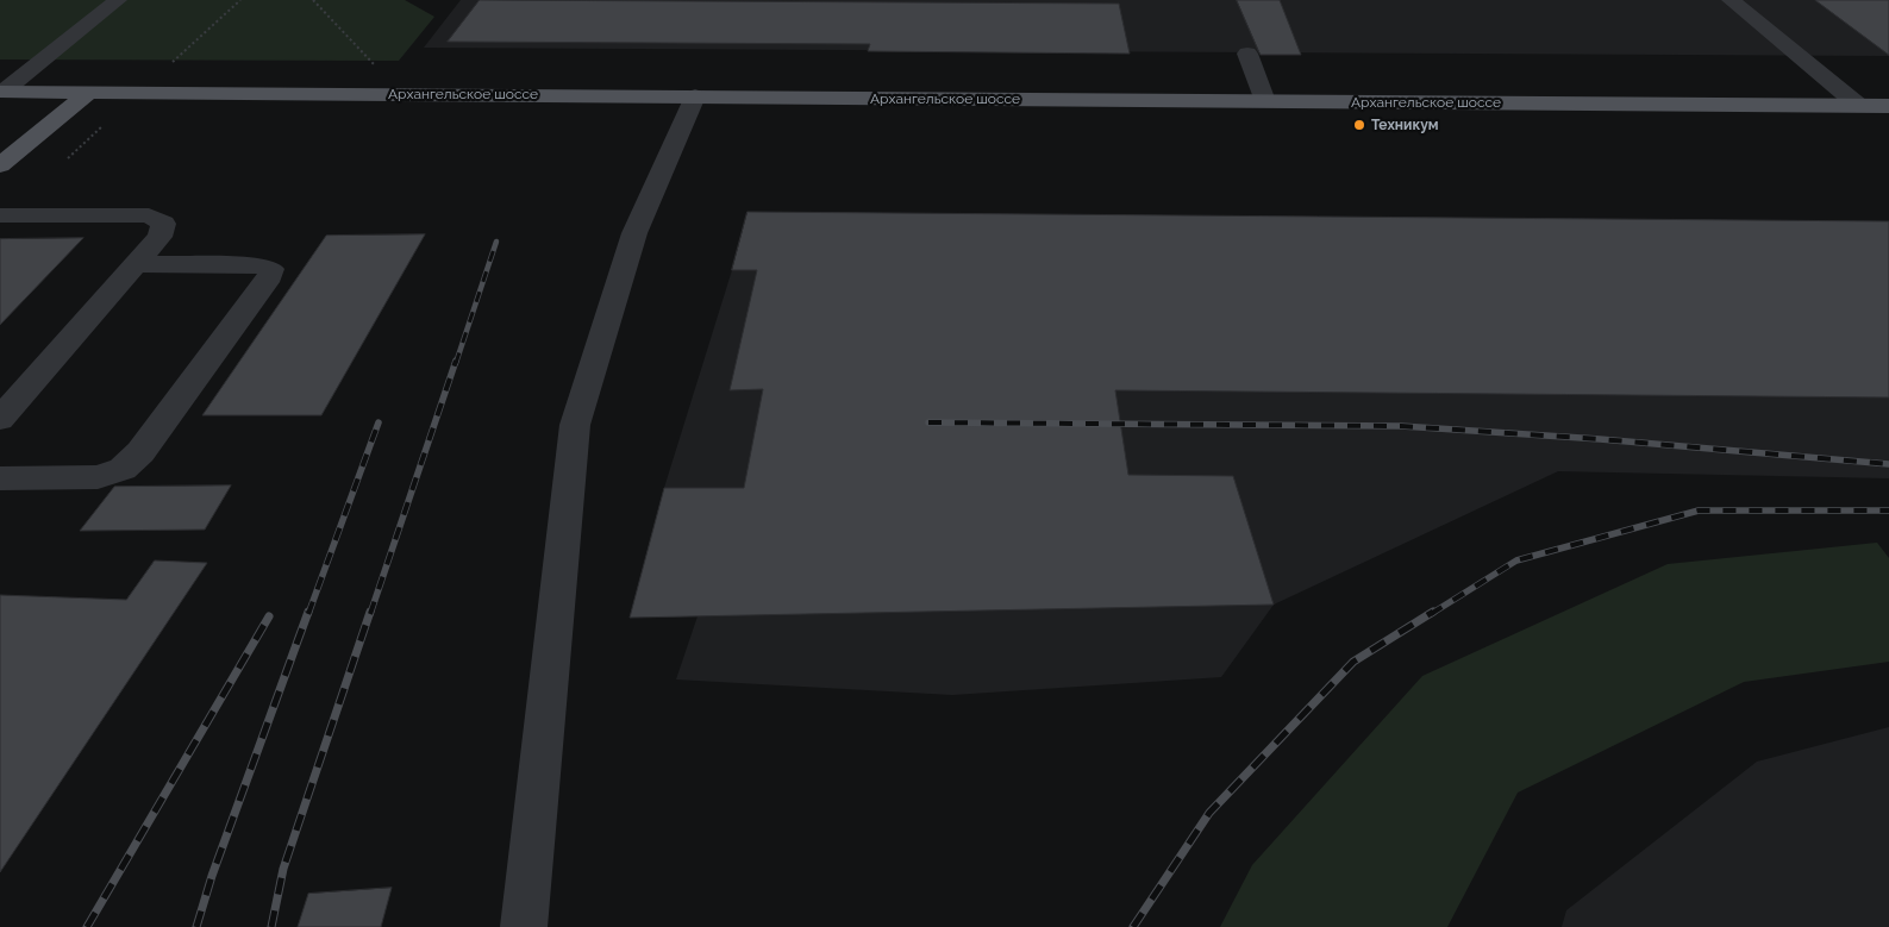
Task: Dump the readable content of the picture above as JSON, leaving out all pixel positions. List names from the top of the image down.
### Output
{
  "streets": {
    "main road": ["Архангельское шоссе"]
  },
  "places": ["Техникум"]
}
